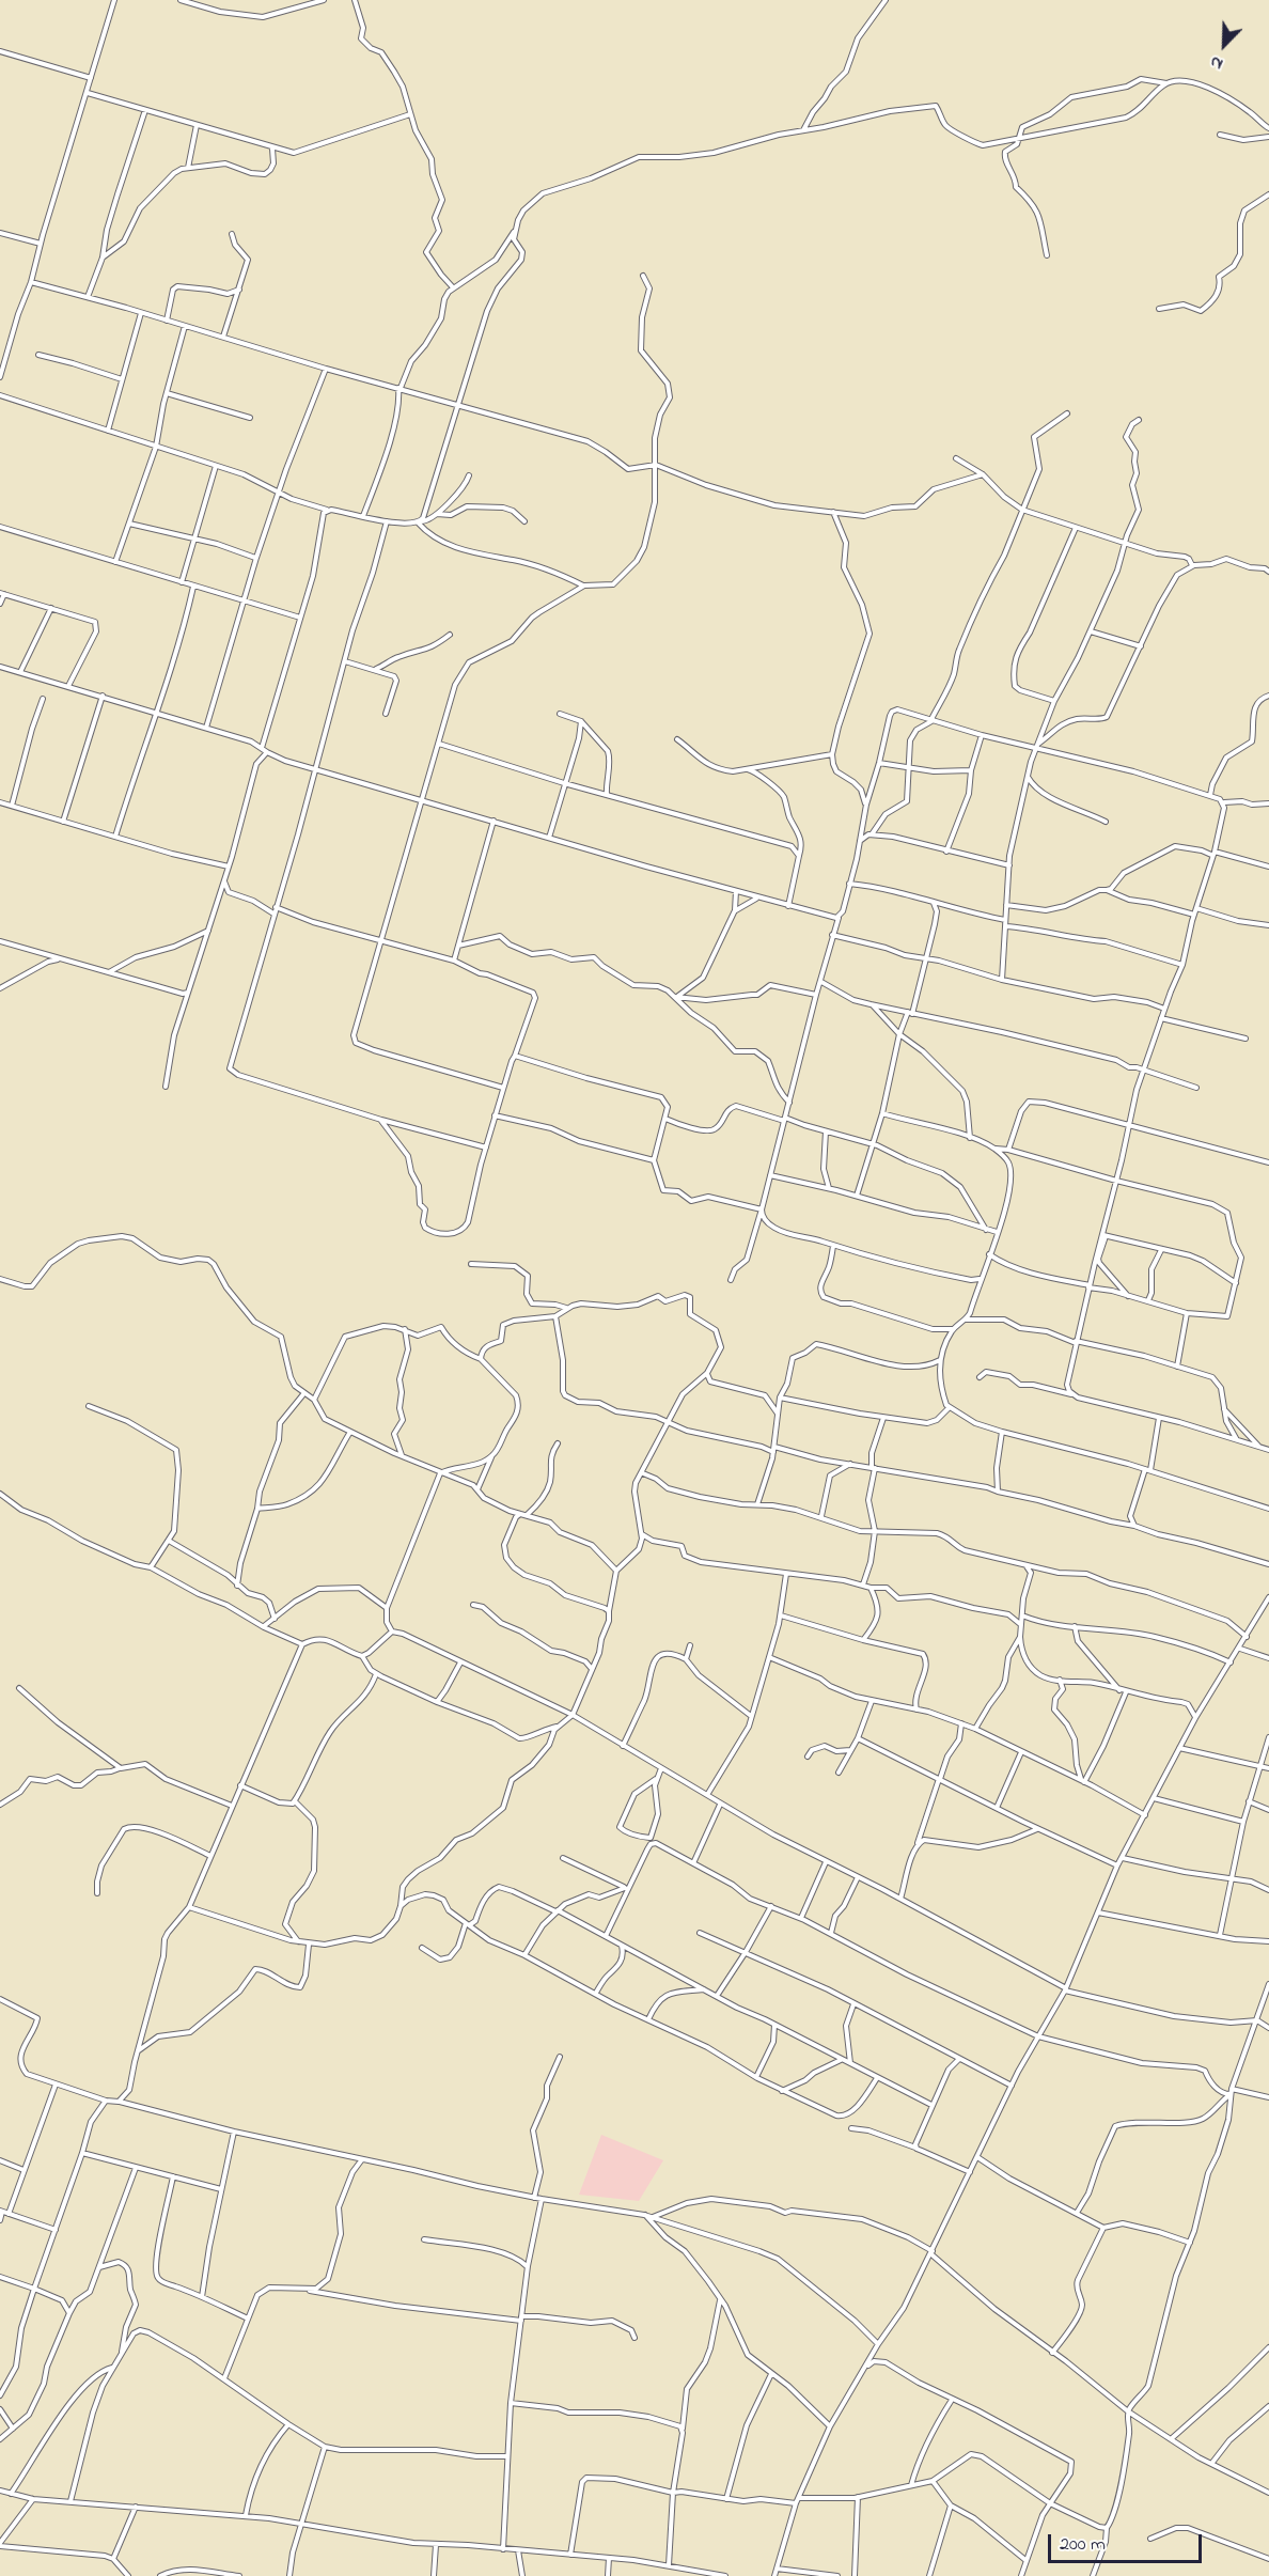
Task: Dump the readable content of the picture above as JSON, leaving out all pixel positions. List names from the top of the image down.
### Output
{
  "scale_bar": "200 m",
  "north": "bottom left"
}
